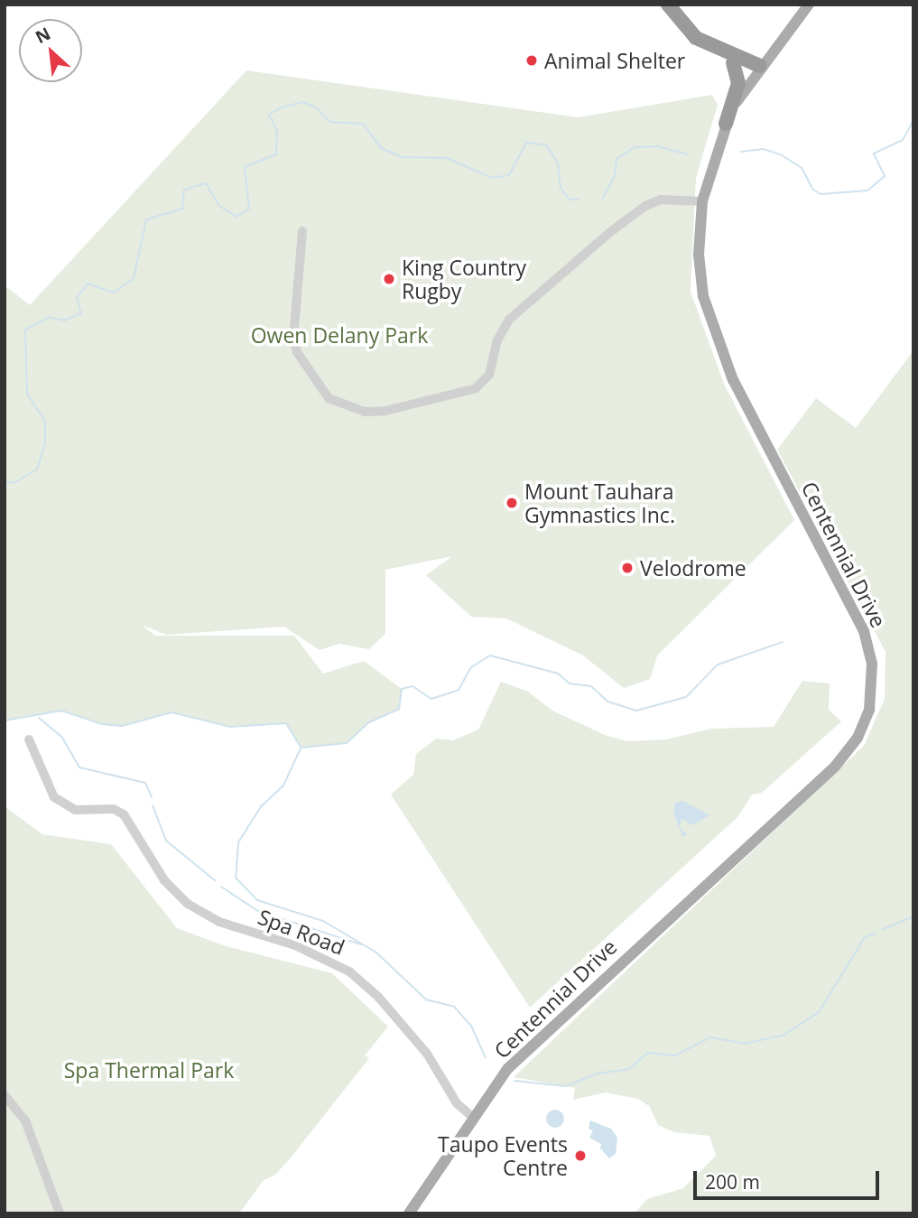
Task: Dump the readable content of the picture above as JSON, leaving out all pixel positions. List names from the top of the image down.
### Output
{
  "streets": {
    "main road": ["Centennial Drive"],
    "street": ["Spa Road"]
  },
  "crossings": [
    ["Centennial Drive", "Spa Road"]
  ],
  "parks": ["Owen Delany Park", "Spa Thermal Park"],
  "places": [
    "Animal Shelter",
    "King Country Rugby",
    "Mount Tauhara Gymnastics Inc.",
    "Velodrome",
    "Taupo Events Centre"
  ],
  "scale_bar": "200 m",
  "north": "top left"
}
